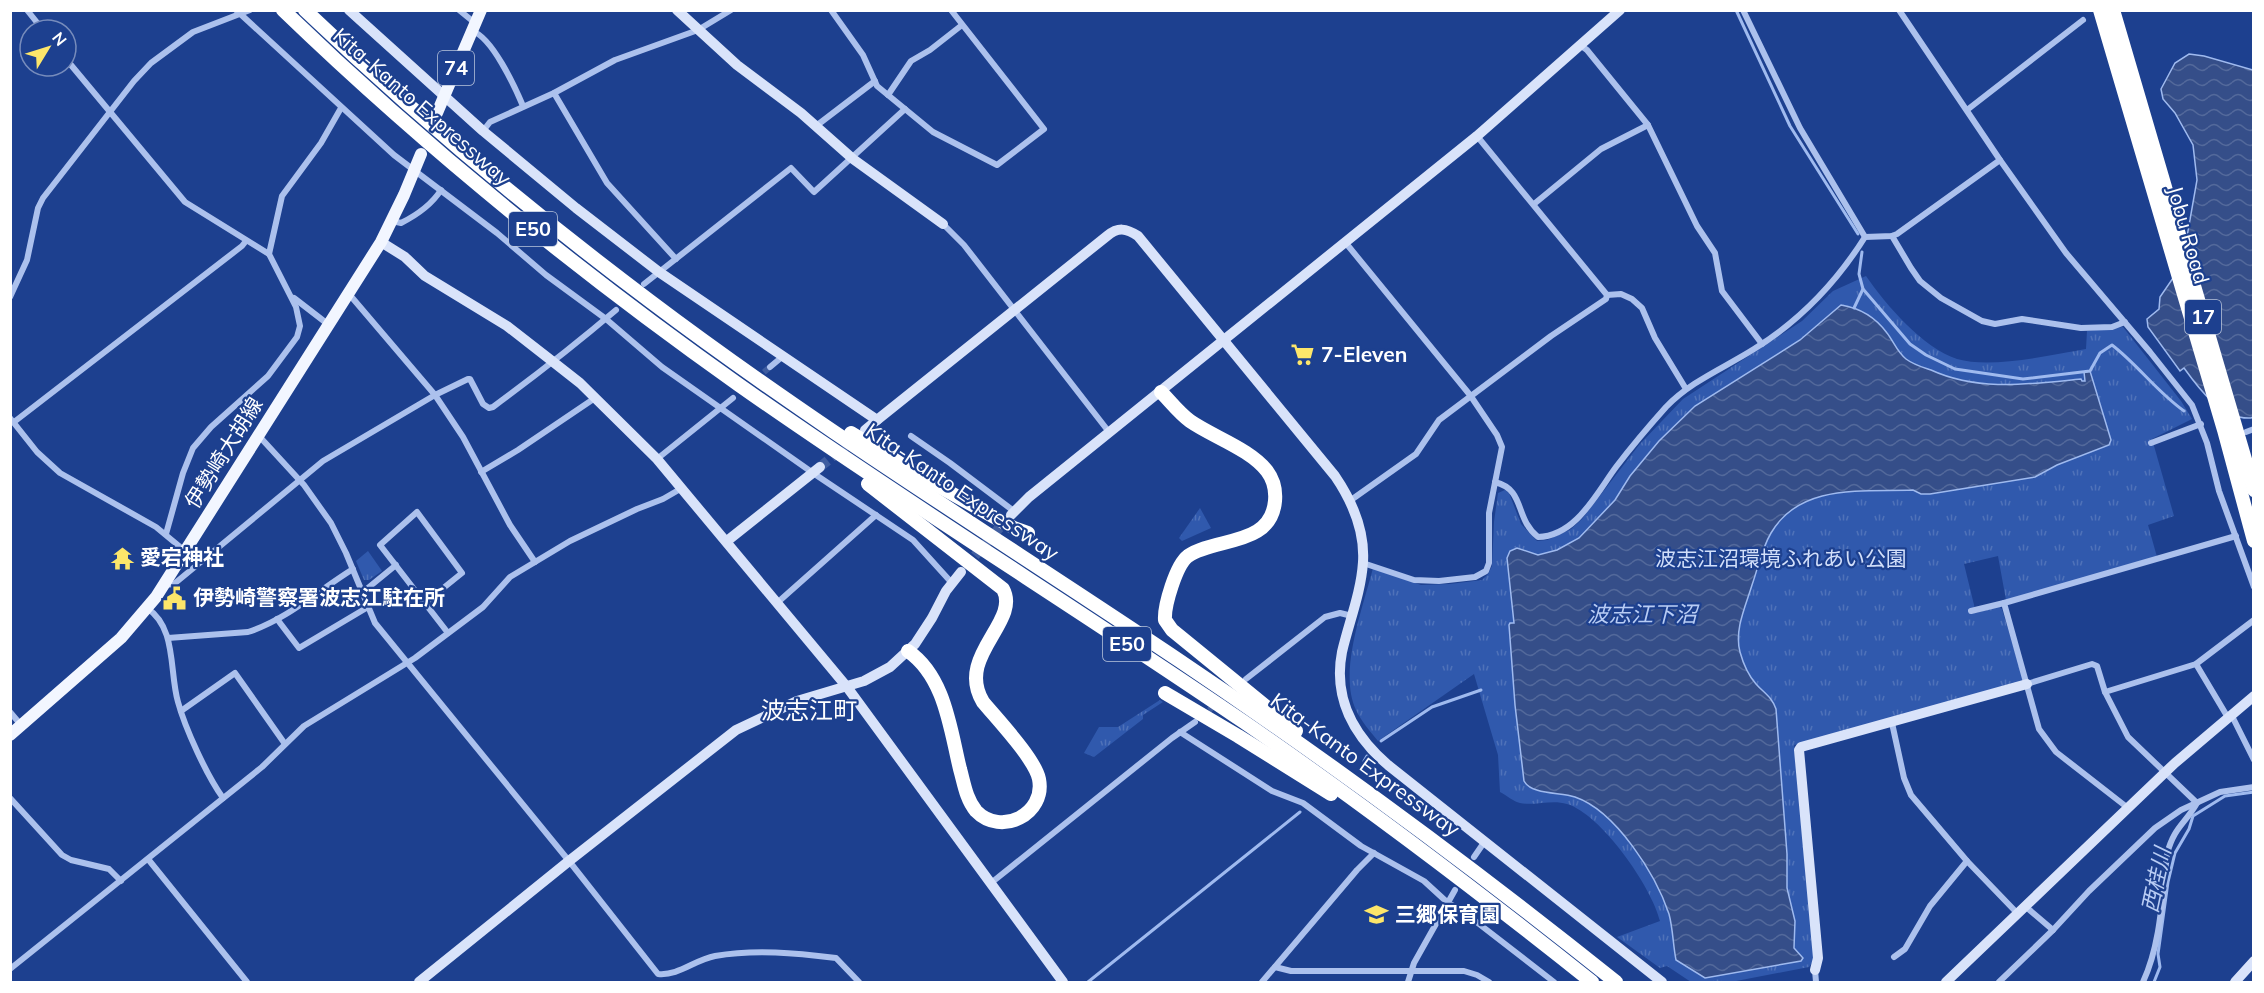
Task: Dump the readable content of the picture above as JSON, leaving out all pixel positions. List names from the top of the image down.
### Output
{
  "streets": {
    "highway": [
      "Kita-Kanto Expressway",
      "E50",
      "Jobu Road",
      "17"
    ],
    "main road": ["74", "伊勢崎大胡線"]
  },
  "districts": ["波志江町"],
  "water": ["波志江下沼", "西桂川"],
  "parks": ["波志江沼環境ふれあい公園"],
  "places": {
    "supermarket": ["7-Eleven"],
    "temple": ["愛宕神社"],
    "public building": ["伊勢崎警察署波志江駐在所"],
    "school or university": ["三郷保育園"]
  },
  "north": "top right"
}
